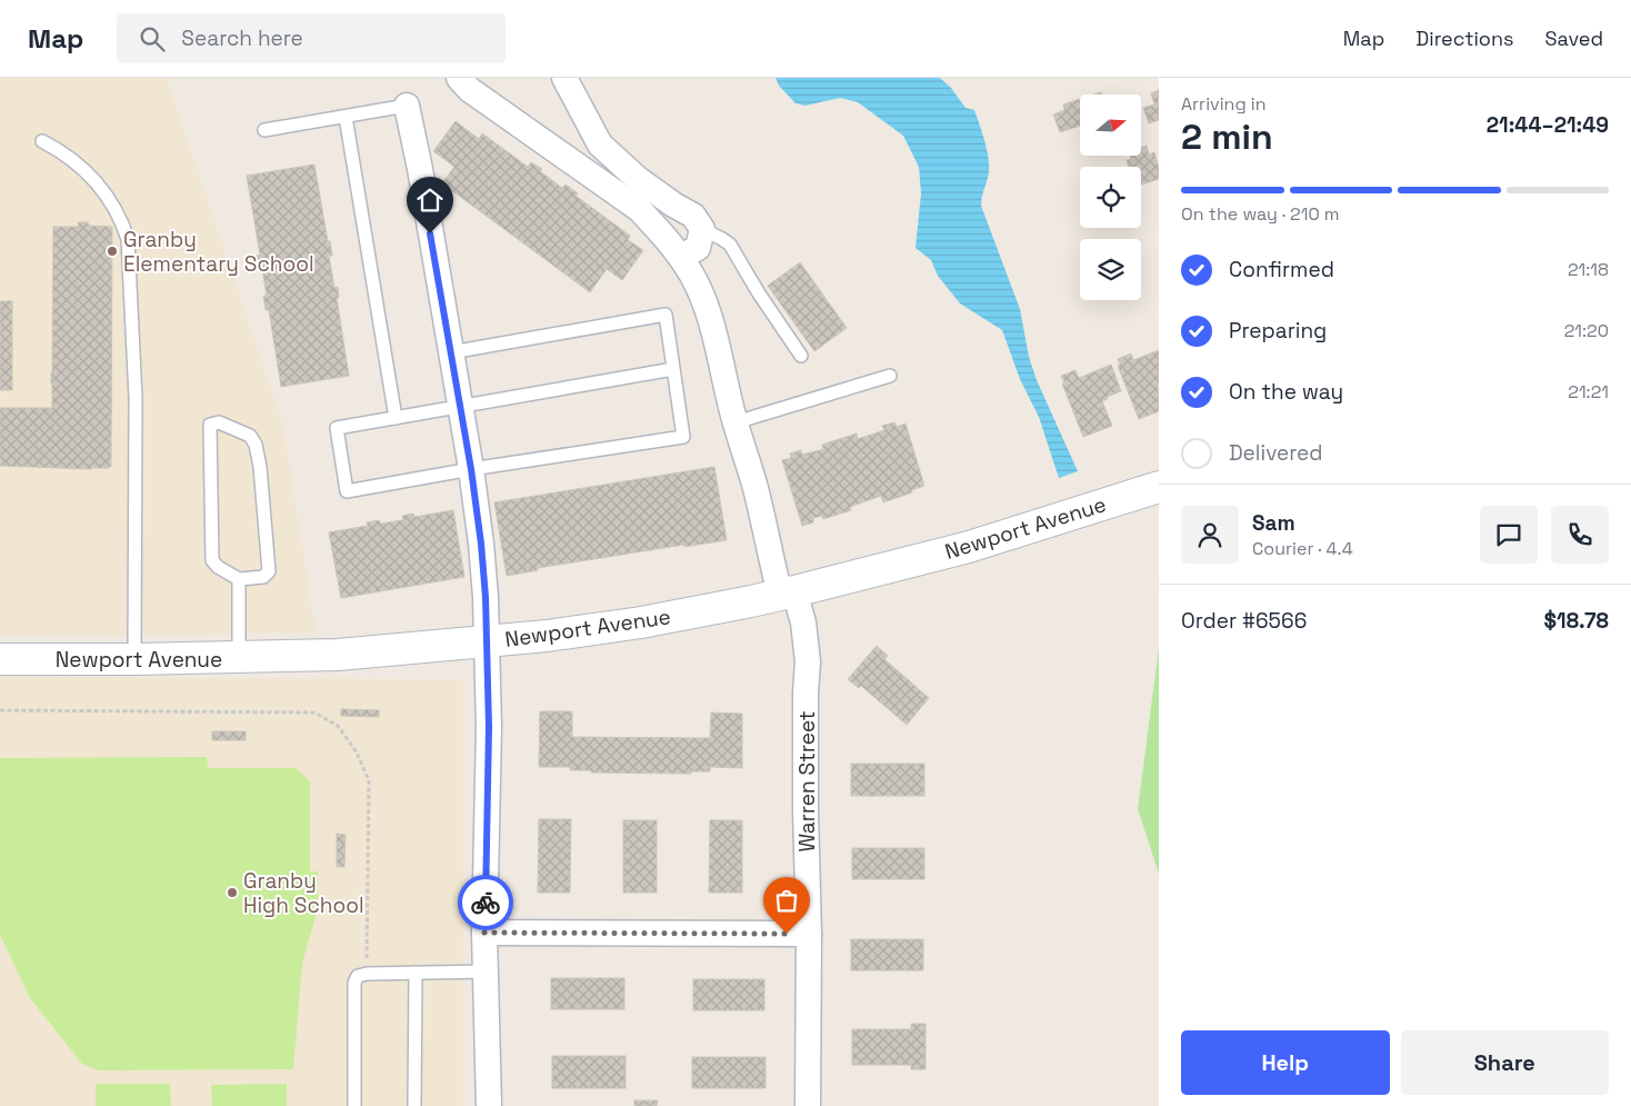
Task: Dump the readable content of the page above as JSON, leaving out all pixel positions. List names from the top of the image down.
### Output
{
  "streets": {
    "street": ["Newport Avenue", "Warren Street"]
  },
  "crossings": [
    ["Newport Avenue", "Warren Street"]
  ],
  "places": ["Granby Elementary School", "Granby High School"],
  "north": "right",
  "page": {
    "header": "Map",
    "search": "Search here",
    "nav": ["Map", "Directions", "Saved"],
    "heading": ["2 min", "Arriving in", "21:44–21:49"],
    "panel": [
      "Sam",
      "Courier · 4.4",
      "Order #6566",
      "$18.78"
    ],
    "bar": "On the way · 210 m",
    "list": [
      ["Confirmed", "21:18"],
      ["Preparing", "21:20"],
      ["On the way", "21:21"],
      "Delivered"
    ],
    "buttons": ["Help", "Share"]
  }
}
